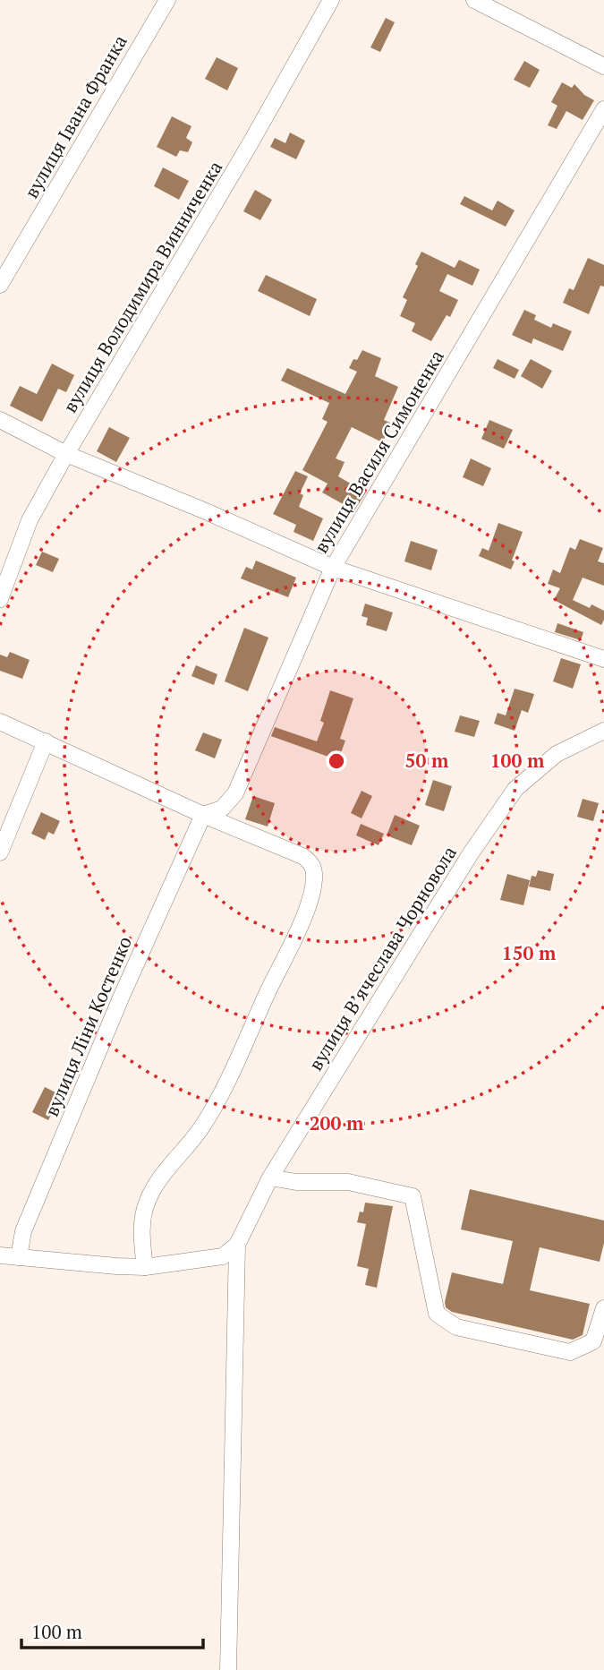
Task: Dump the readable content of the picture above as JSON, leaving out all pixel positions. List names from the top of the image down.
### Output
{
  "streets": {
    "street": [
      "вулиця Івана Франка",
      "вулиця Володимира Винниченка",
      "вулиця Василя Симоненка",
      "вулиця Вʼячеслава Чорновола",
      "вулиця Ліни Костенко"
    ]
  },
  "crossings": [
    ["вулиця Василя Симоненка", "вулиця Ліни Костенко"]
  ],
  "scale_bar": "100 m",
  "rings": [
    "50 m",
    "100 m",
    "150 m",
    "200 m"
  ]
}
